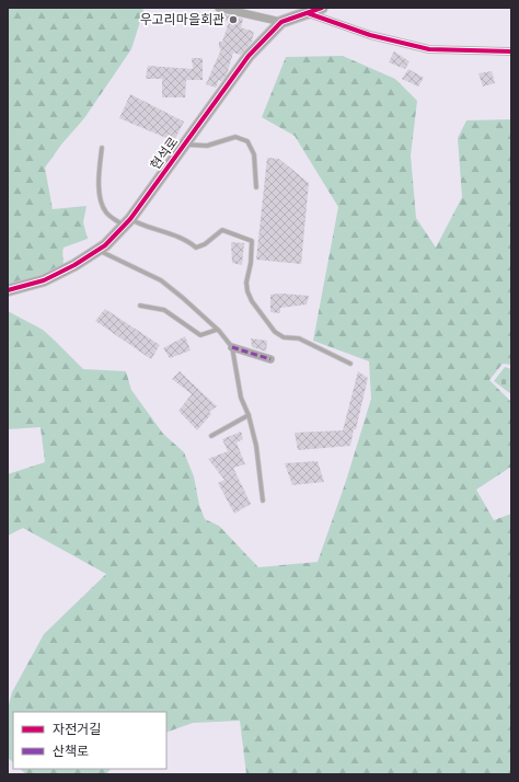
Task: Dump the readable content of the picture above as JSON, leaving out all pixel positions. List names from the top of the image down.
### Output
{
  "streets": {
    "street": ["현석로"]
  },
  "places": ["우고리마을회관"],
  "legend": ["자전거길", "산책로"]
}
